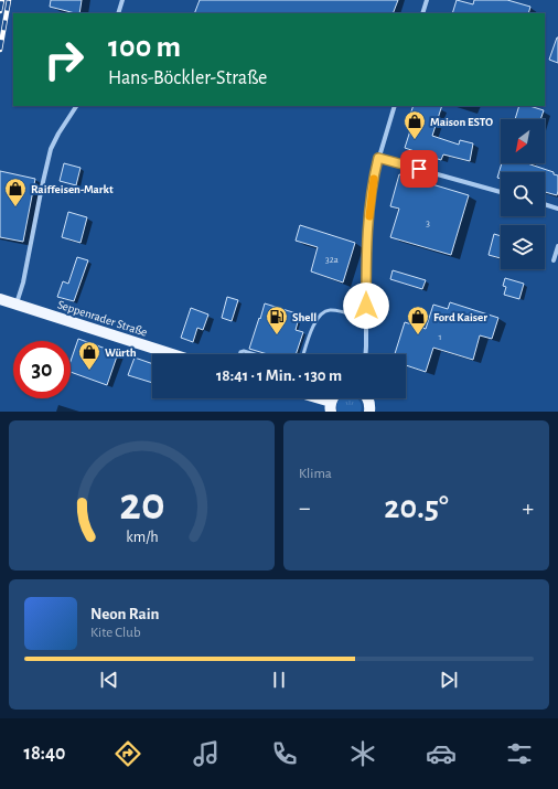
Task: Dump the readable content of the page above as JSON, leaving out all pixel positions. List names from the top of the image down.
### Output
{
  "streets": {
    "main road": ["Seppenrader Straße"]
  },
  "places": {
    "shop": [
      "Maison ESTO",
      "Raiffeisen-Markt",
      "Ford Kaiser",
      "Würth"
    ],
    "fuel station": ["Shell"]
  },
  "house_numbers": ["3", "32a", "1"],
  "north": "bottom left",
  "page": {
    "turn": ["100 m", "Hans-Böckler-Straße"],
    "limit": "30",
    "trip": "18:41 · 1 Min. · 130 m",
    "tile": "Klima",
    "heat": ["−", "20.5°", "+"],
    "song": ["Neon Rain", "Kite Club"],
    "tabs": "18:40",
    "gauge": ["20", "km/h"]
  }
}
